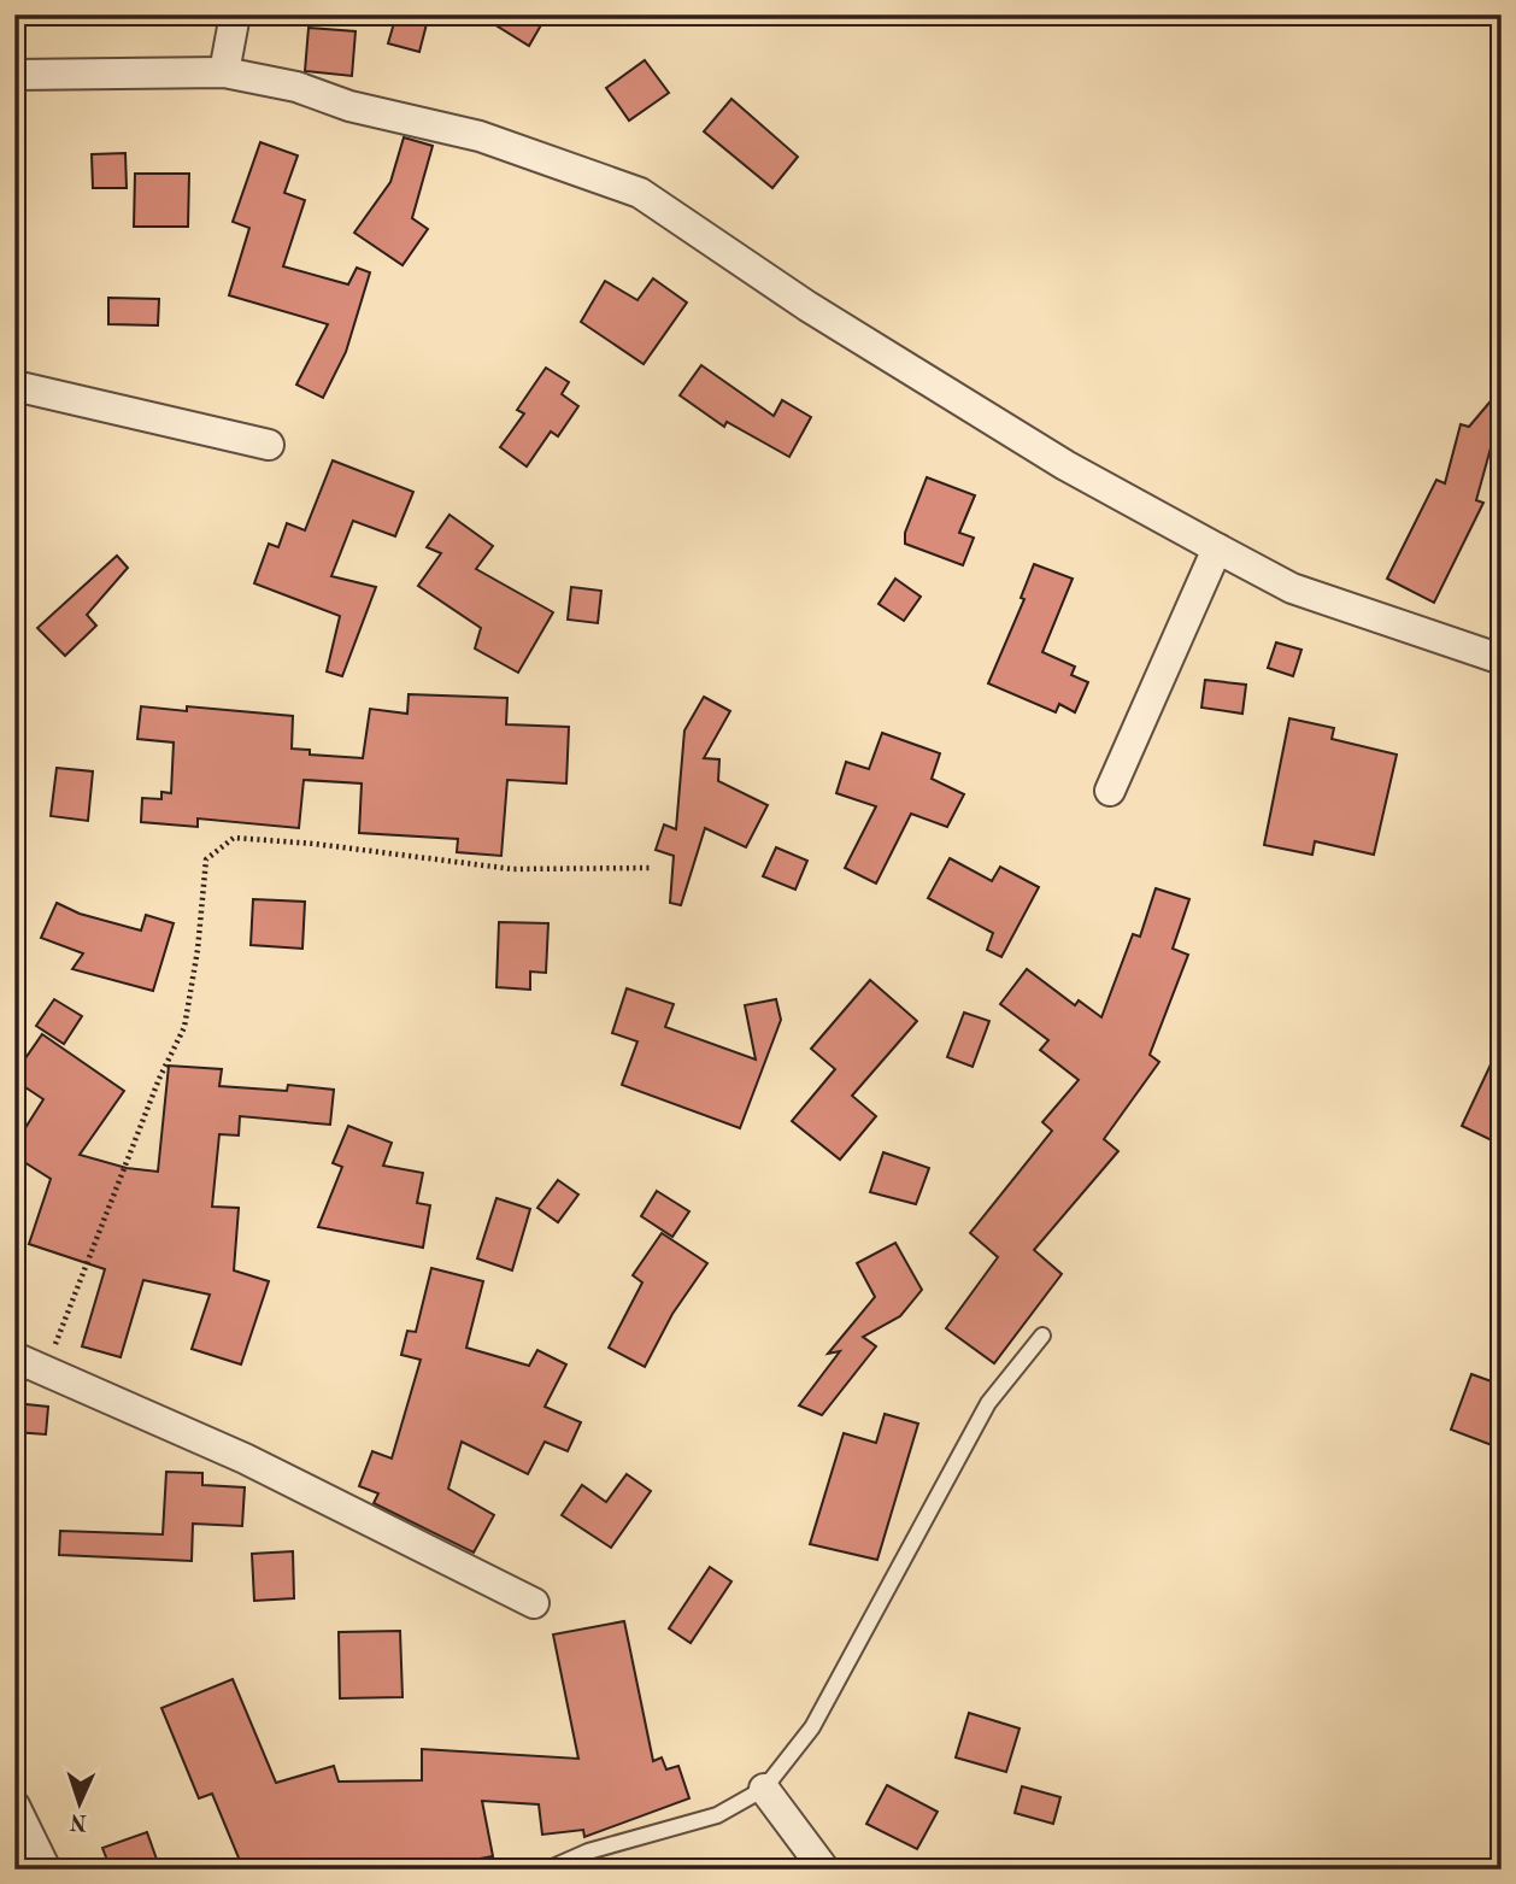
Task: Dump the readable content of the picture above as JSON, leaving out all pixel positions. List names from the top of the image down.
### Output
{
  "north": "bottom"
}
